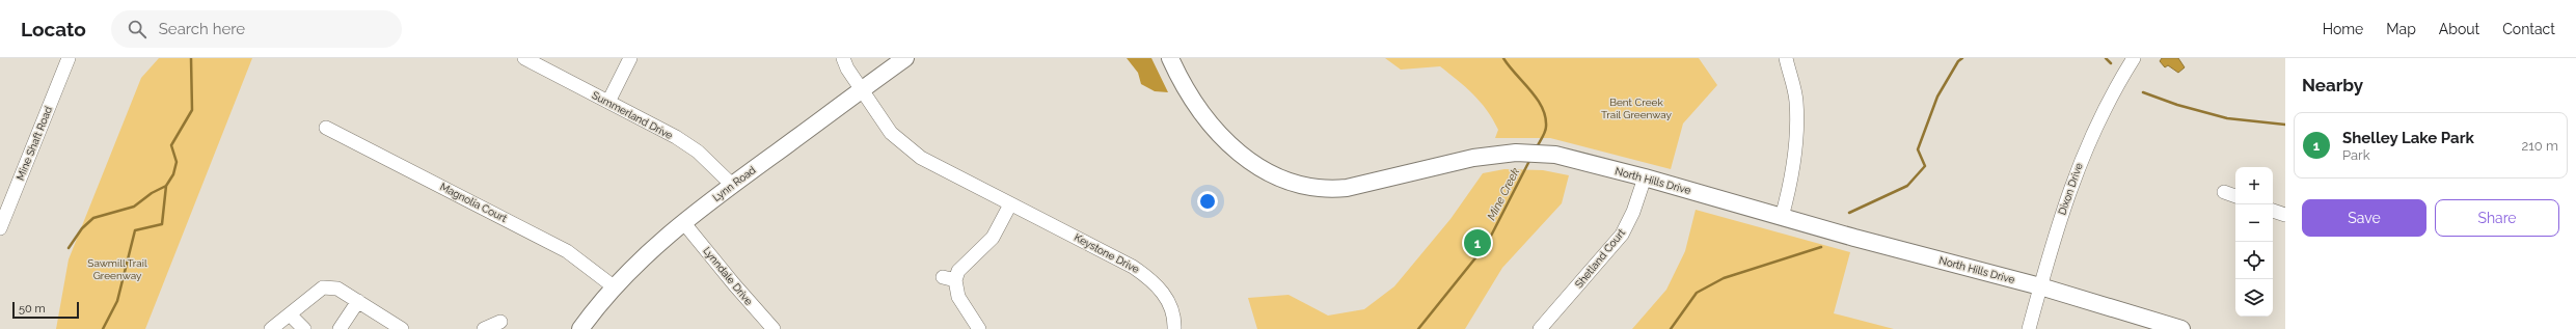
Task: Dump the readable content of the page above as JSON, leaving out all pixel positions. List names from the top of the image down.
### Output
{
  "streets": {
    "main road": ["North Hills Drive", "Lynn Road"],
    "street": [
      "Summerland Drive",
      "Mine Shaft Road",
      "Dixon Drive",
      "Magnolia Court",
      "Keystone Drive",
      "Shetland Court",
      "Lynndale Drive"
    ]
  },
  "crossings": [
    ["Summerland Drive", "Lynn Road"],
    ["North Hills Drive", "Dixon Drive"],
    ["North Hills Drive", "Shetland Court"],
    ["Lynn Road", "Magnolia Court"],
    ["Lynn Road", "Keystone Drive"],
    ["Lynn Road", "Lynndale Drive"]
  ],
  "water": ["Mine Creek"],
  "parks": ["Bent Creek Trail Greenway", "Sawmill Trail Greenway"],
  "scale_bar": "50 m",
  "page": {
    "header": "Locato",
    "search": "Search here",
    "nav": [
      "Home",
      "Map",
      "About",
      "Contact"
    ],
    "heading": "Nearby",
    "list": [
      {
        "mark": "1",
        "name": "Shelley Lake Park",
        "note": "Park",
        "value": "210 m"
      }
    ],
    "map_buttons": ["+", "−"],
    "buttons": ["Save", "Share"],
    "pins": "1",
    "scale": "50 m"
  }
}
